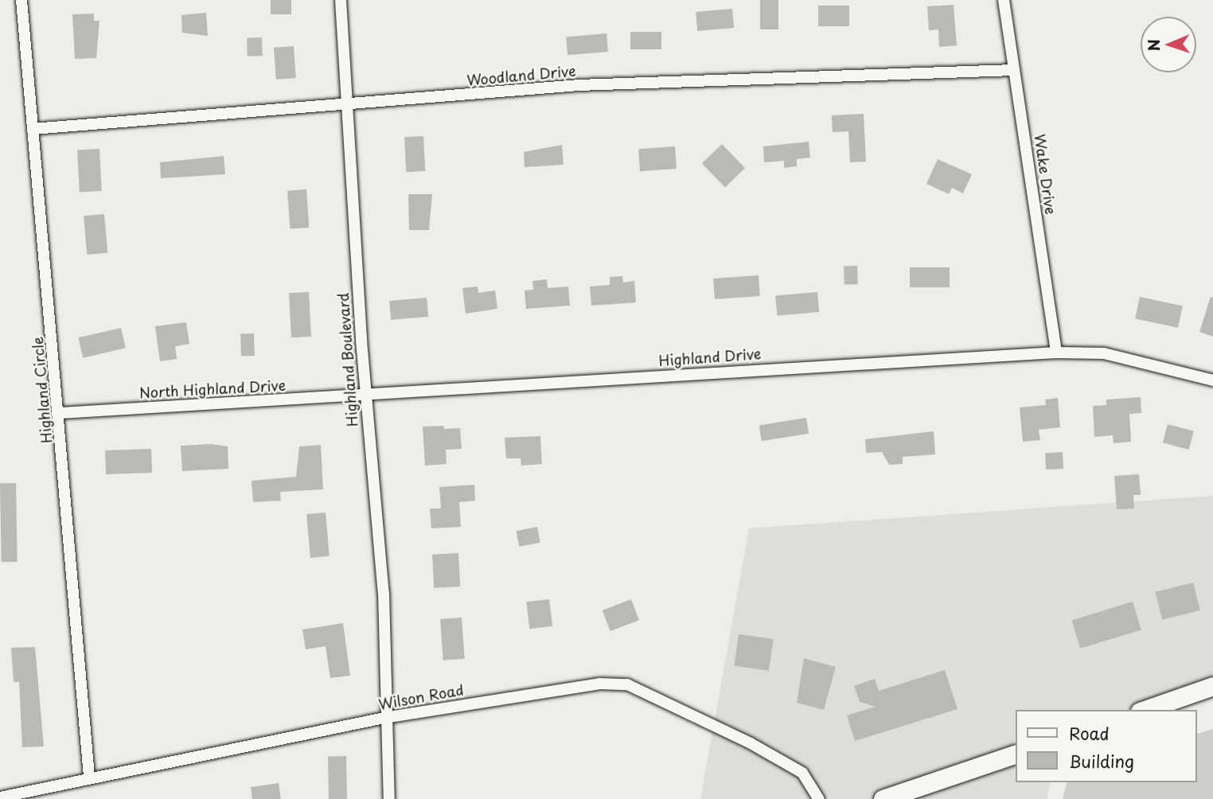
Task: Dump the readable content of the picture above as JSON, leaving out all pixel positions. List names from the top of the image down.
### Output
{
  "streets": {
    "street": [
      "Woodland Drive",
      "Wake Drive",
      "Highland Drive",
      "Highland Boulevard",
      "North Highland Drive",
      "Highland Circle",
      "Wilson Road"
    ]
  },
  "crossings": [
    ["Woodland Drive", "Wake Drive"],
    ["Woodland Drive", "Highland Boulevard"],
    ["Woodland Drive", "Highland Circle"],
    ["Wake Drive", "Highland Drive"],
    ["Highland Drive", "Highland Boulevard"],
    ["Highland Drive", "North Highland Drive"],
    ["Highland Boulevard", "North Highland Drive"],
    ["Highland Boulevard", "Wilson Road"],
    ["North Highland Drive", "Highland Circle"],
    ["Highland Circle", "Wilson Road"]
  ],
  "legend": ["Road", "Building"],
  "north": "left"
}
